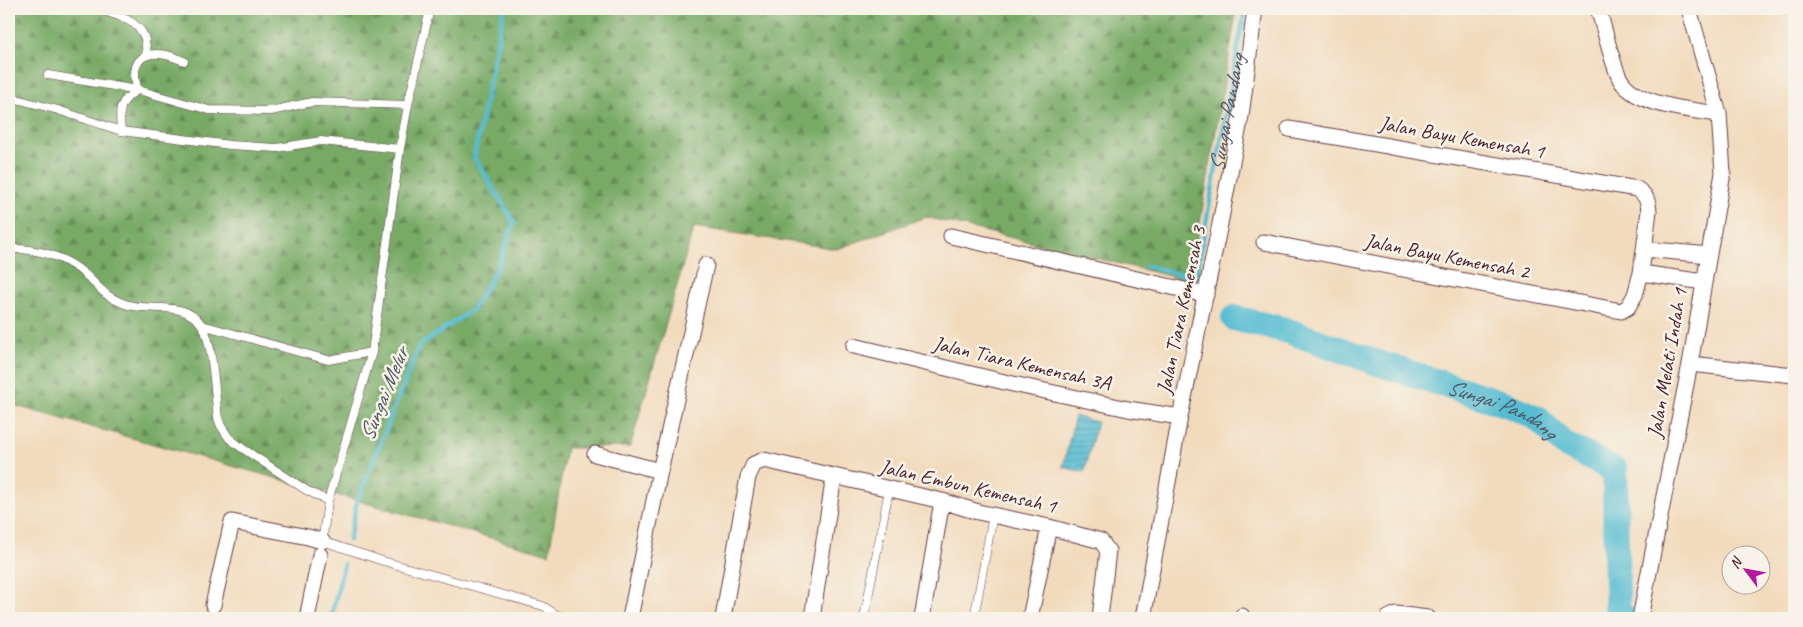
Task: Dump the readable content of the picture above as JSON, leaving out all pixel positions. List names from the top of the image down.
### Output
{
  "streets": {
    "street": [
      "Jalan Bayu Kemensah 1",
      "Jalan Bayu Kemensah 2",
      "Jalan Tiara Kemensah 3",
      "Jalan Tiara Kemensah 3A",
      "Jalan Melati Indah 1",
      "Jalan Embun Kemensah 1"
    ]
  },
  "crossings": [
    ["Jalan Tiara Kemensah 3", "Jalan Tiara Kemensah 3A"]
  ],
  "water": ["Sungai Pandang", "Sungai Melur"],
  "north": "top left"
}
